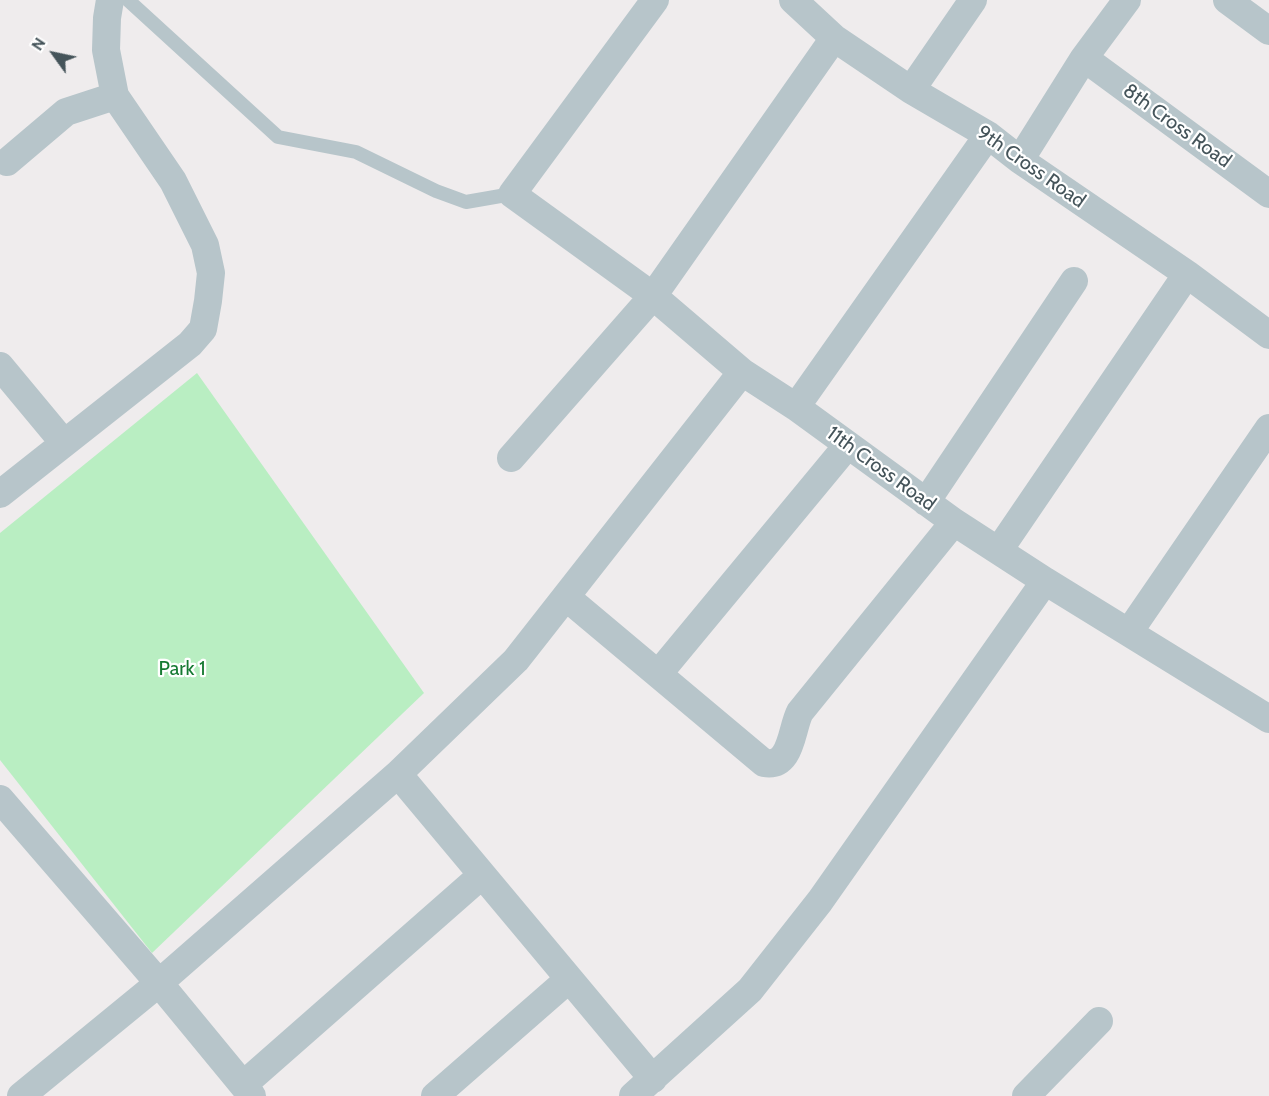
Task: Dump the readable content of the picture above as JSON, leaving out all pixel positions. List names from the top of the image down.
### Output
{
  "streets": {
    "street": ["8th Cross Road", "9th Cross Road", "11th Cross Road"]
  },
  "parks": ["Park 1"],
  "north": "top left"
}
